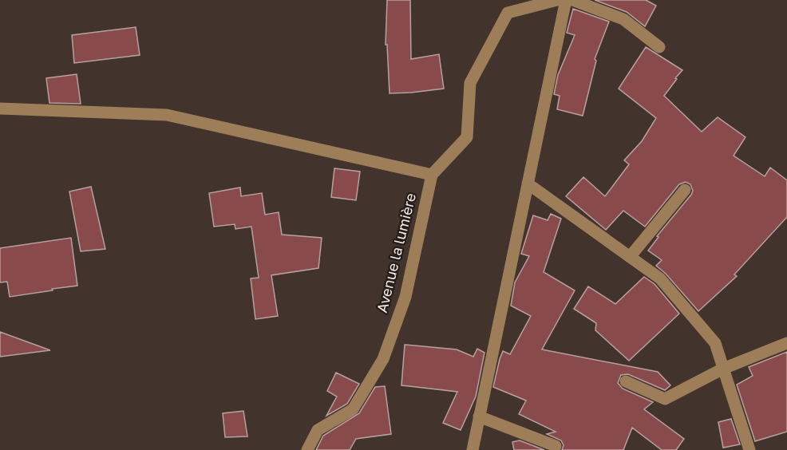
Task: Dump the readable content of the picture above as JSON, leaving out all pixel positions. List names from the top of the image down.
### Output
{
  "streets": {
    "street": ["Avenue la lumière"]
  }
}
